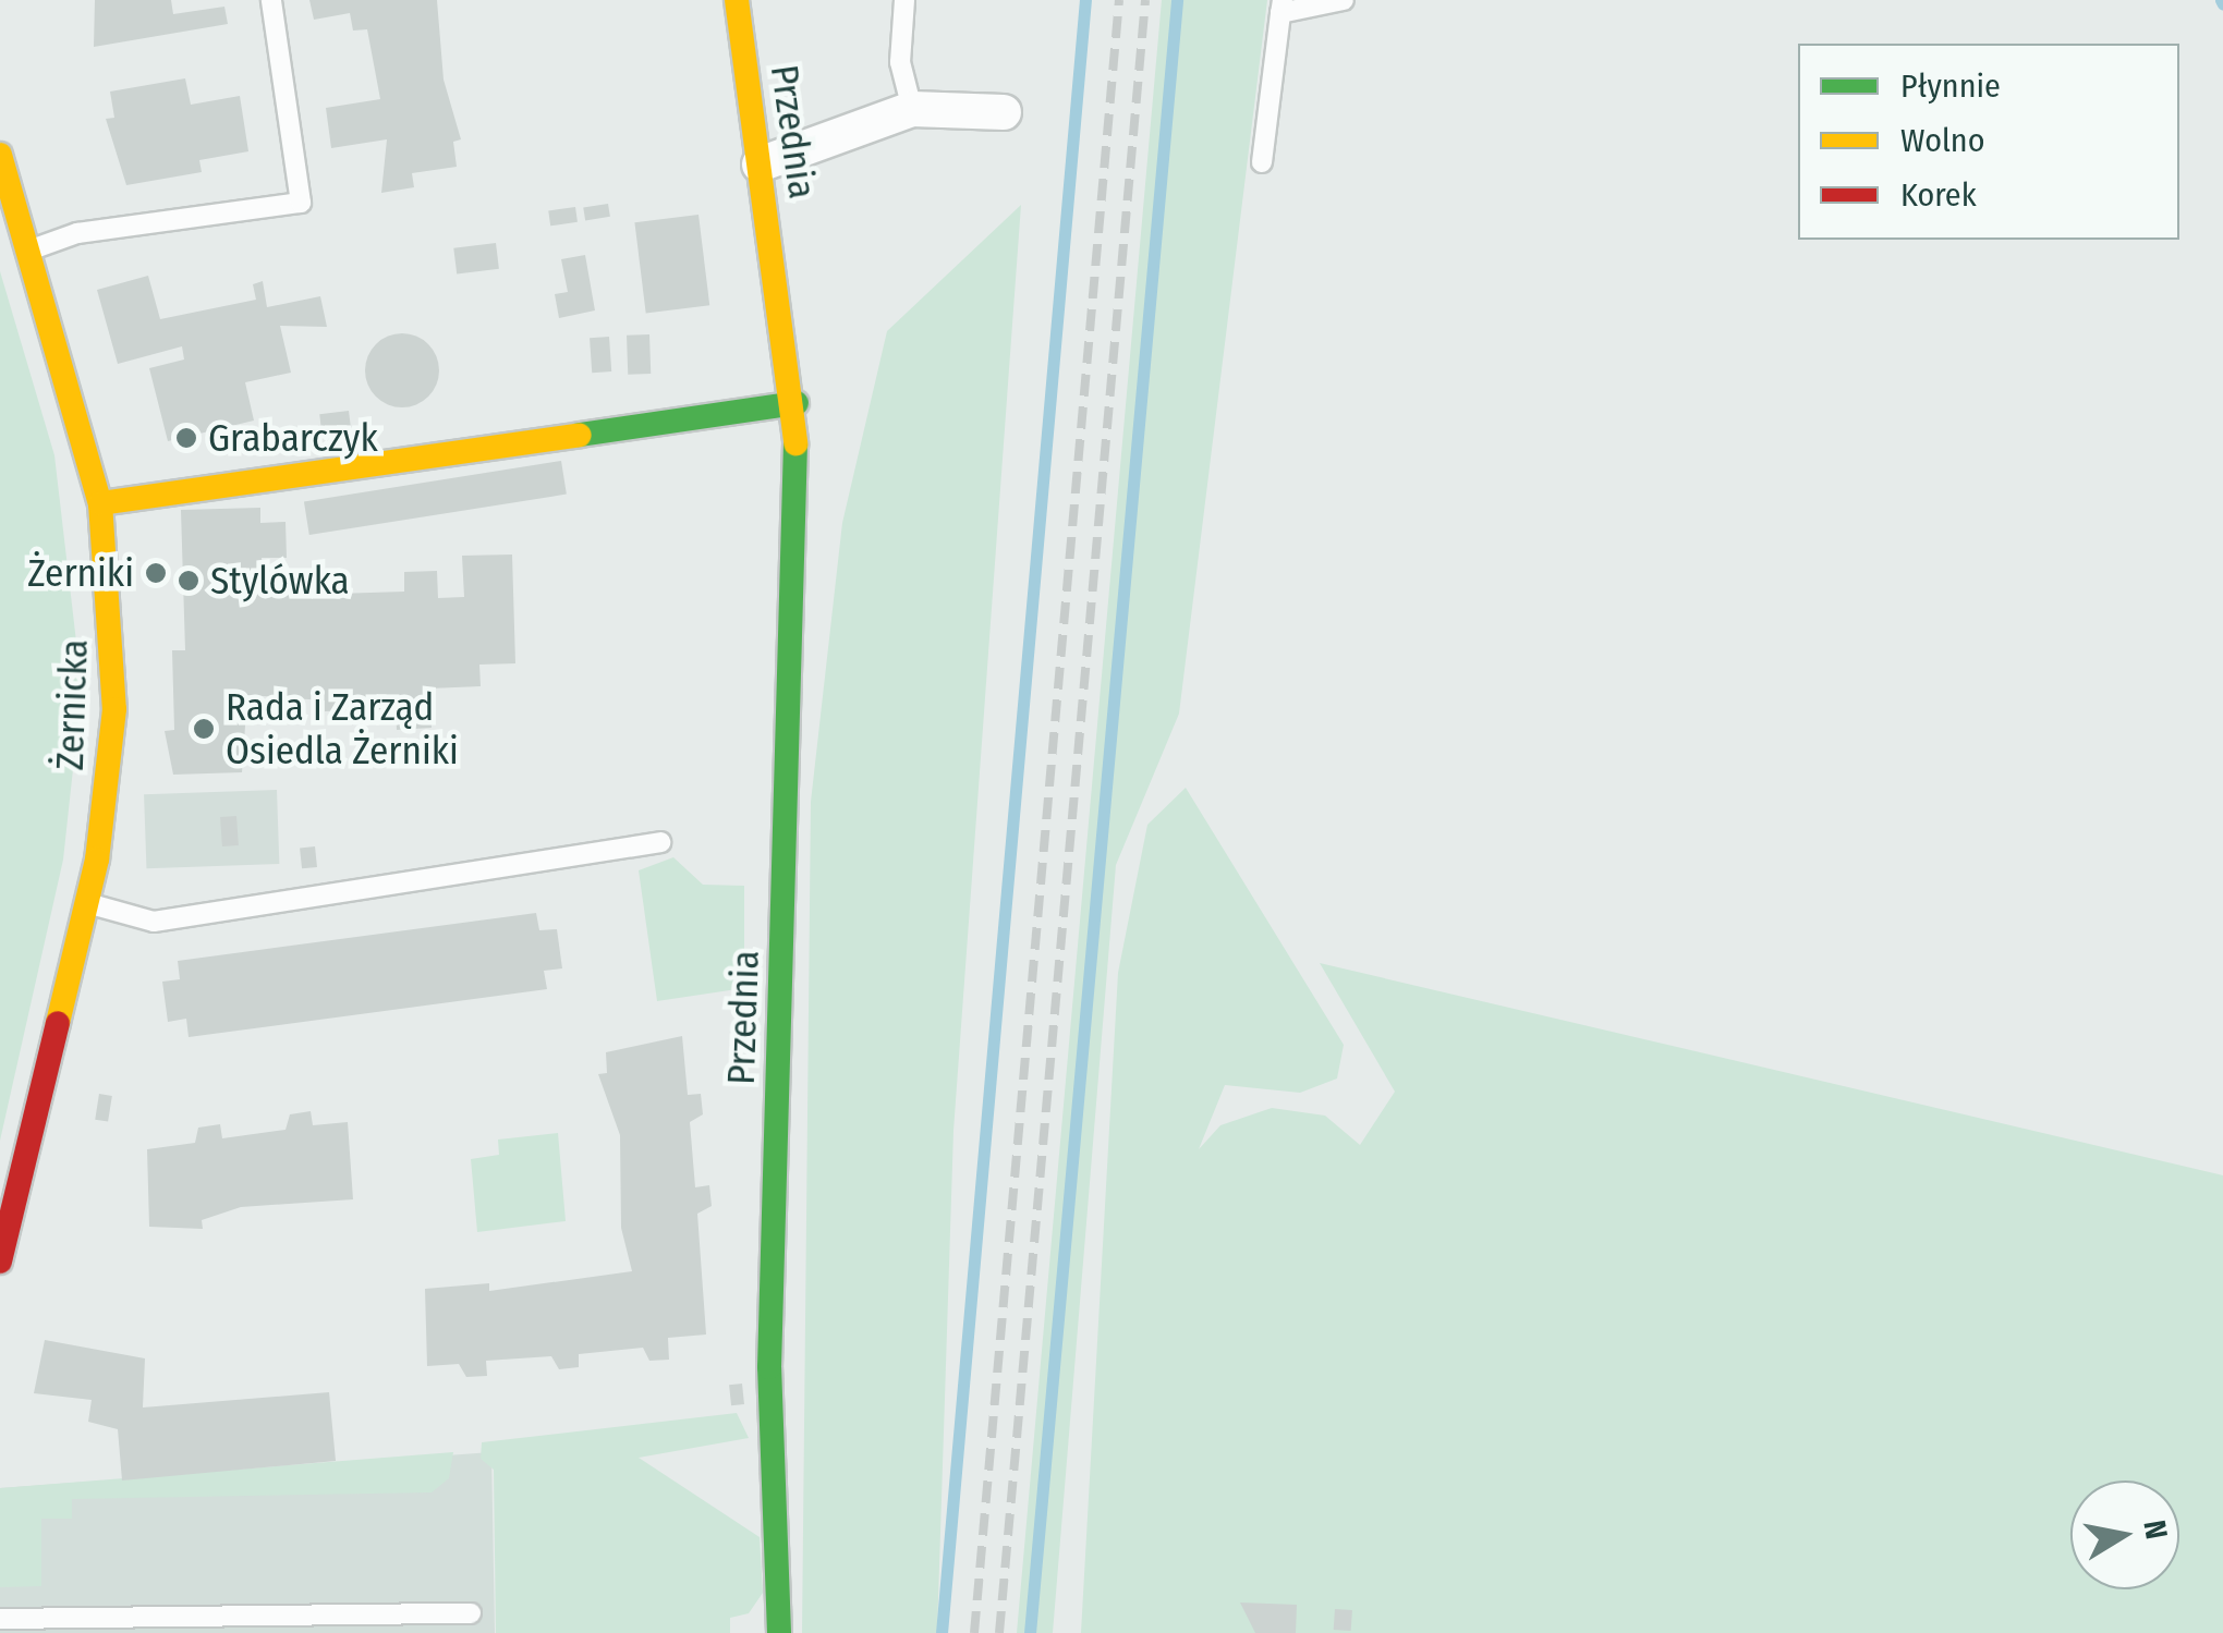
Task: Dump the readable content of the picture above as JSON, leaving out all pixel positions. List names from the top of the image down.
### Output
{
  "streets": {
    "street": ["Przednia", "Żernicka"]
  },
  "places": [
    "Grabarczyk",
    "Żerniki",
    "Stylówka",
    "Rada i Zarząd Osiedla Żerniki"
  ],
  "legend": ["Płynnie", "Wolno", "Korek"],
  "north": "right"
}
